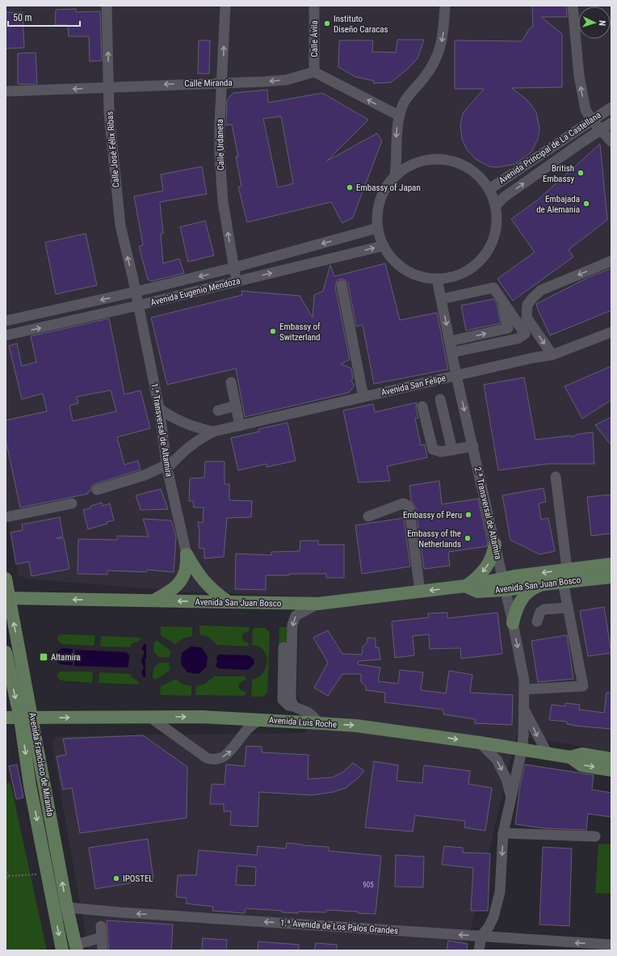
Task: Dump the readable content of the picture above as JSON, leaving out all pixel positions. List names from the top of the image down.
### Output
{
  "streets": {
    "main road": ["Avenida San Juan Bosco", "Avenida Luis Roche", "Avenida Francisco de Miranda"],
    "street": [
      "Calle Ávila",
      "Calle Miranda",
      "Calle Urdaneta",
      "Avenida Principal de La Castellana",
      "Calle José Félix Ribas",
      "Avenida Eugenio Mendoza",
      "Avenida San Felipe",
      "1.ª Transversal de Altamira",
      "2.ª Transversal de Altamira",
      "1.ª Avenida de Los Palos Grandes"
    ]
  },
  "crossings": [
    ["Calle Ávila", "Calle Miranda"],
    ["Calle Miranda", "Calle Urdaneta"],
    ["Calle Miranda", "Calle José Félix Ribas"],
    ["Calle Urdaneta", "Avenida Eugenio Mendoza"],
    ["Calle José Félix Ribas", "Avenida Eugenio Mendoza"],
    ["Calle José Félix Ribas", "1.ª Transversal de Altamira"],
    ["Avenida Eugenio Mendoza", "1.ª Transversal de Altamira"],
    ["Avenida San Felipe", "1.ª Transversal de Altamira"],
    ["Avenida San Felipe", "2.ª Transversal de Altamira"],
    ["2.ª Transversal de Altamira", "Avenida San Juan Bosco"],
    ["2.ª Transversal de Altamira", "Avenida Luis Roche"],
    ["2.ª Transversal de Altamira", "1.ª Avenida de Los Palos Grandes"],
    ["Avenida San Juan Bosco", "Avenida Francisco de Miranda"],
    ["Avenida Luis Roche", "Avenida Francisco de Miranda"],
    ["Avenida Francisco de Miranda", "1.ª Avenida de Los Palos Grandes"]
  ],
  "one_way": [
    "Calle Miranda",
    "Calle Urdaneta",
    "Calle José Félix Ribas",
    "2.ª Transversal de Altamira",
    "Avenida San Juan Bosco",
    "Avenida Luis Roche",
    "1.ª Avenida de Los Palos Grandes"
  ],
  "places": {
    "other": [
      "Instituto Diseño Caracas",
      "British Embassy",
      "Embassy of Japan",
      "Embajada de Alemania",
      "Embassy of Switzerland",
      "Embassy of Peru",
      "Embassy of the Netherlands",
      "IPOSTEL"
    ],
    "transit": ["Altamira"]
  },
  "house_numbers": ["905"],
  "scale_bar": "50 m",
  "north": "right"
}
